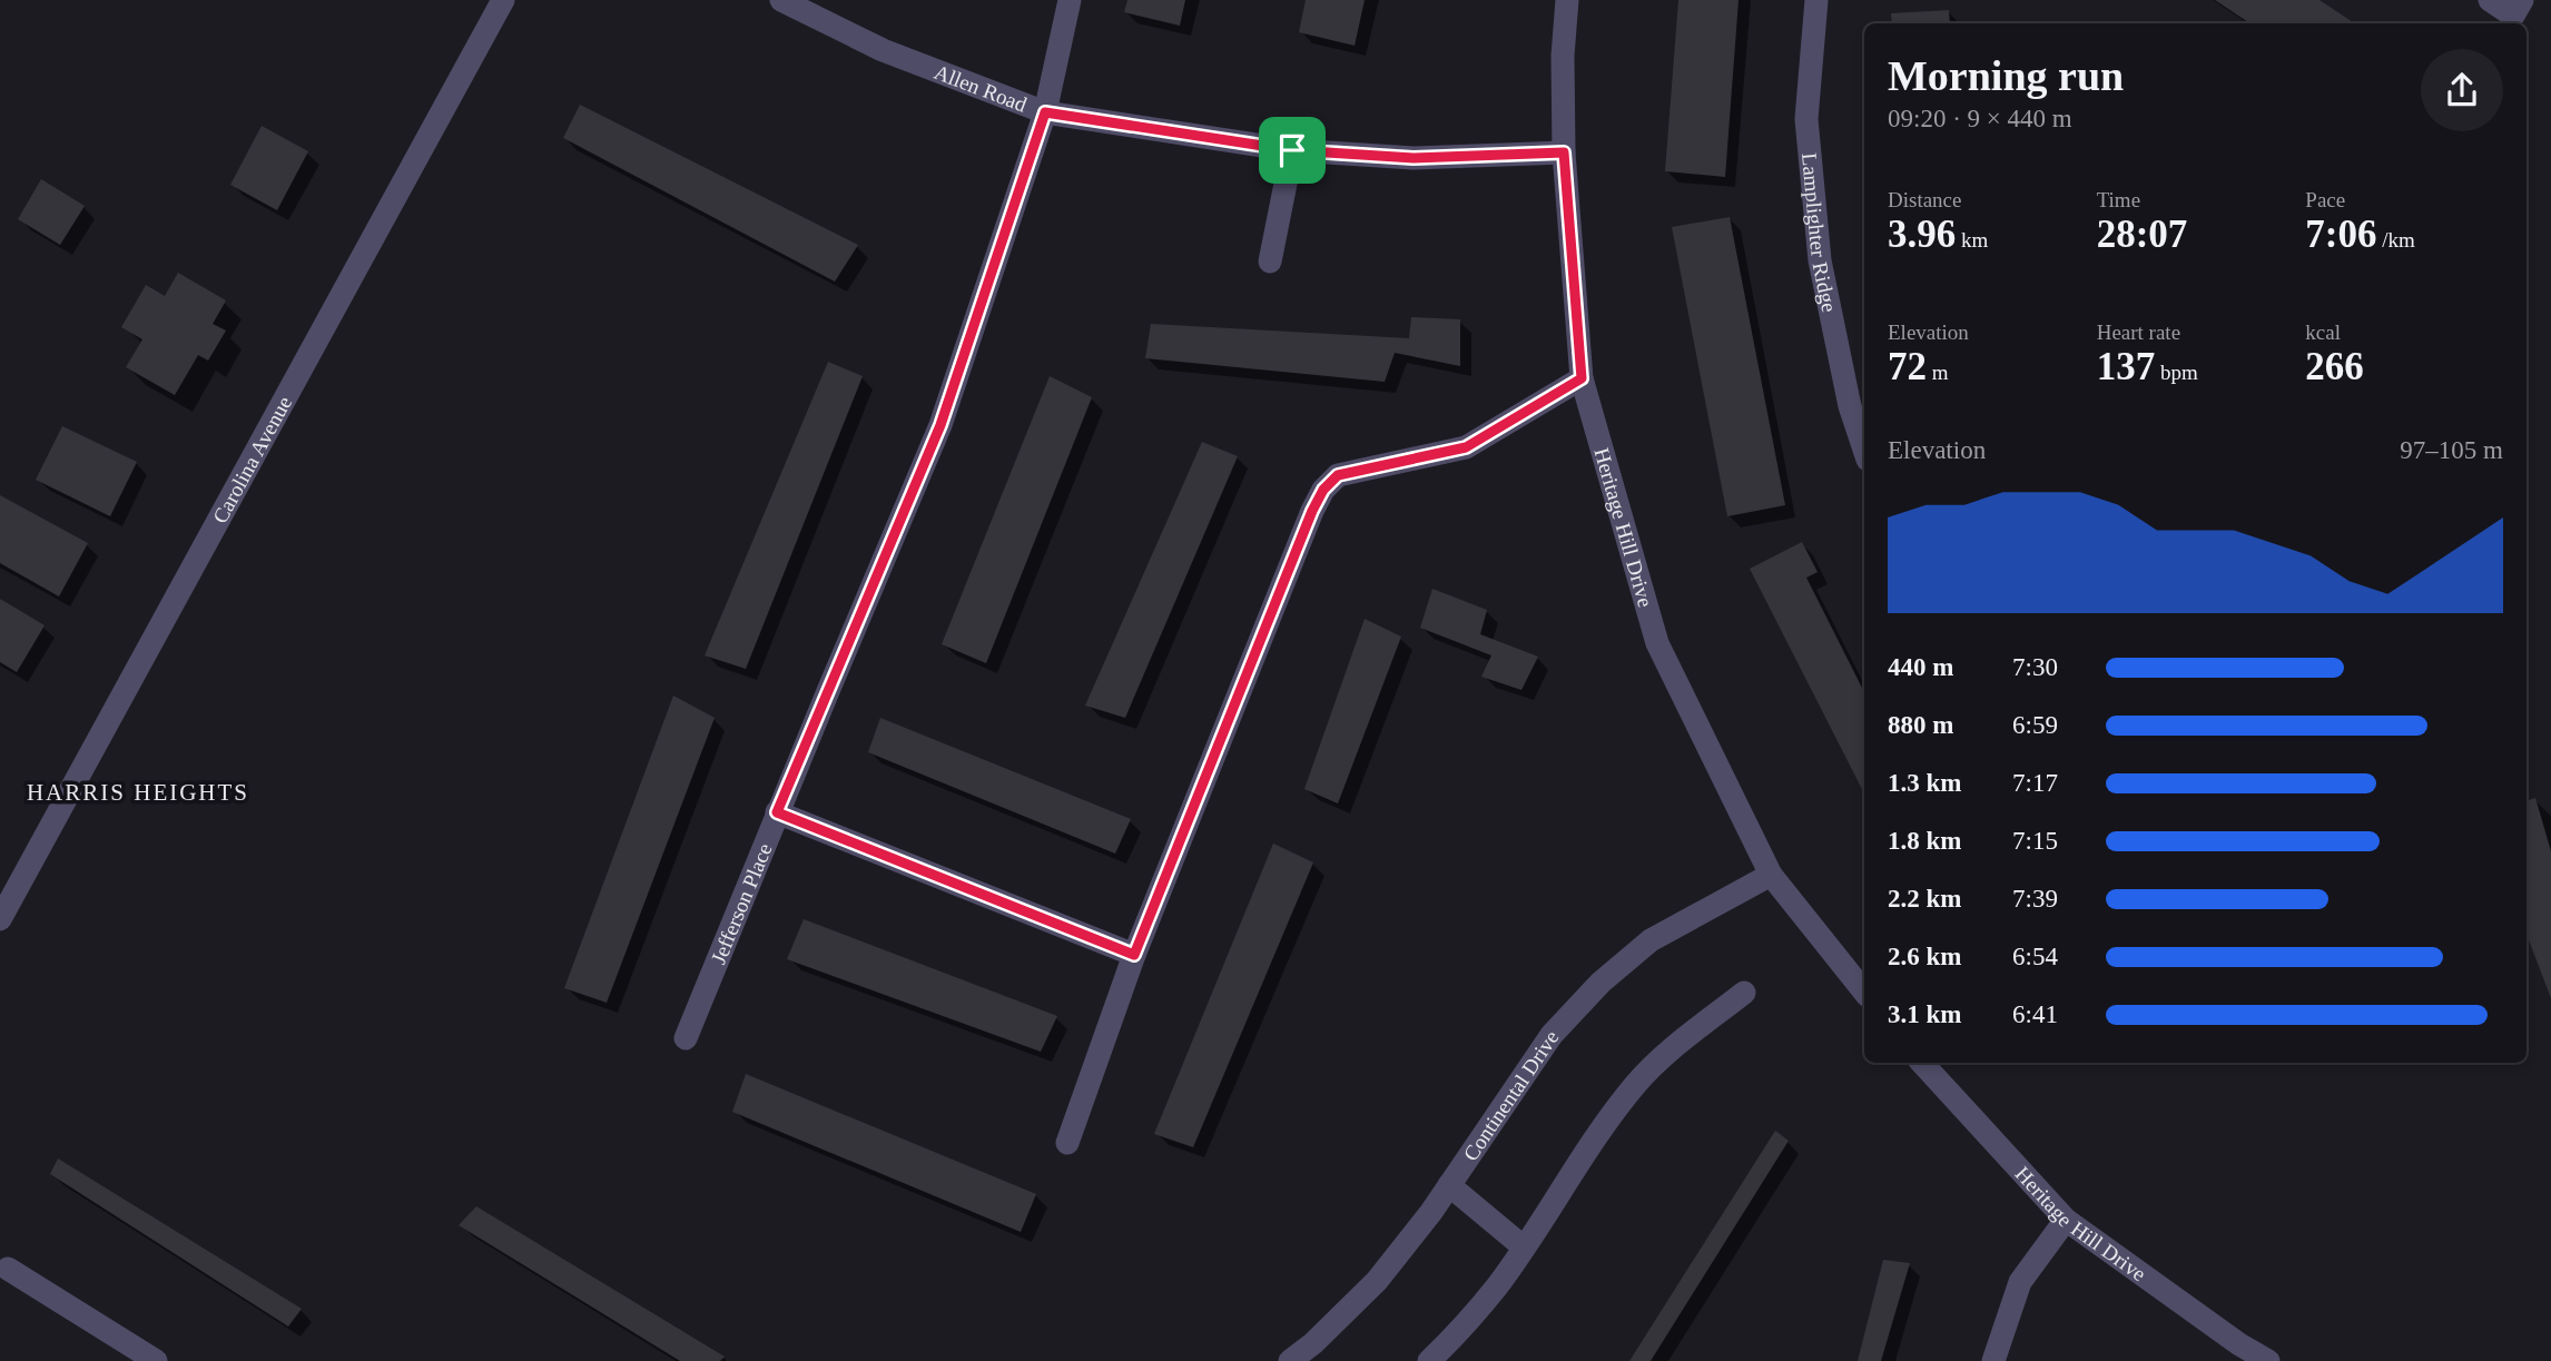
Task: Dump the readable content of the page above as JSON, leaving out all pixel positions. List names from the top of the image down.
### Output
{
  "streets": {
    "street": [
      "Allen Road",
      "Lamplighter Ridge",
      "Carolina Avenue",
      "Heritage Hill Drive",
      "Jefferson Place",
      "Continental Drive"
    ]
  },
  "crossings": [
    ["Allen Road", "Heritage Hill Drive"],
    ["Allen Road", "Jefferson Place"],
    ["Heritage Hill Drive", "Continental Drive"]
  ],
  "districts": ["HARRIS HEIGHTS"],
  "page": {
    "heading": ["Morning run", "09:20 · 9 × 440 m"],
    "stats": [
      ["Distance", "3.96 km"],
      ["Time", "28:07"],
      ["Pace", "7:06 /km"],
      ["Elevation", "72 m"],
      ["Heart rate", "137 bpm"],
      ["kcal", "266"]
    ],
    "chart": ["Elevation", "97–105 m"],
    "list": [
      {
        "name": "440 m",
        "note": "7:30"
      },
      {
        "name": "880 m",
        "note": "6:59"
      },
      {
        "name": "1.3 km",
        "note": "7:17"
      },
      {
        "name": "1.8 km",
        "note": "7:15"
      },
      {
        "name": "2.2 km",
        "note": "7:39"
      },
      {
        "name": "2.6 km",
        "note": "6:54"
      },
      {
        "name": "3.1 km",
        "note": "6:41"
      }
    ]
  }
}
